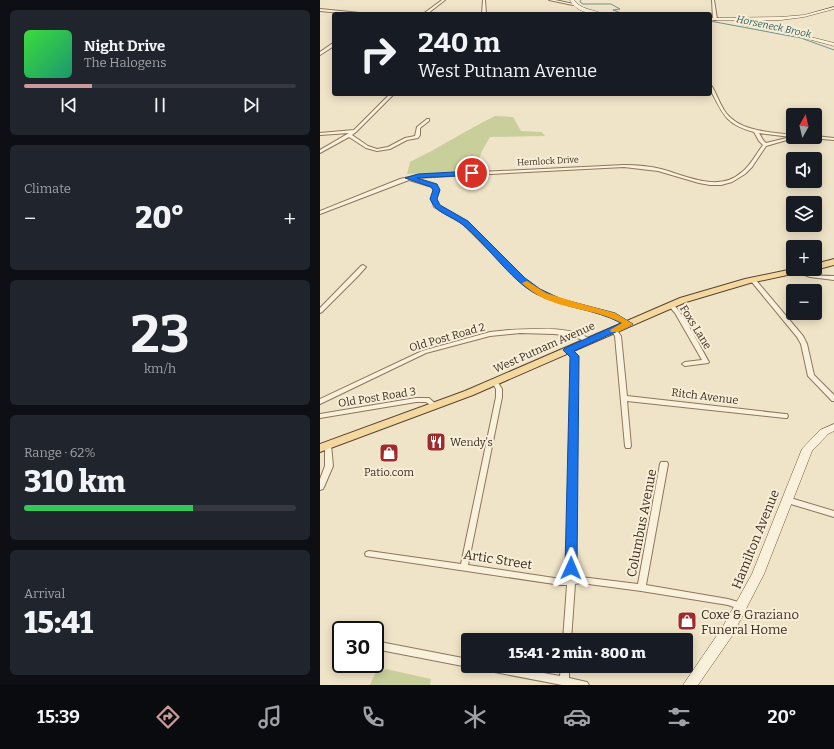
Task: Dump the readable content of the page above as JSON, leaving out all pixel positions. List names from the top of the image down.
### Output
{
  "streets": {
    "main road": ["West Putnam Avenue", "Hamilton Avenue"],
    "street": [
      "Hemlock Drive",
      "Foxs Lane",
      "Old Post Road 2",
      "Ritch Avenue",
      "Old Post Road 3",
      "Columbus Avenue",
      "Artic Street"
    ]
  },
  "crossings": [
    ["Foxs Lane", "West Putnam Avenue"],
    ["Old Post Road 2", "West Putnam Avenue"],
    ["West Putnam Avenue", "Old Post Road 3"],
    ["Columbus Avenue", "Artic Street"],
    ["Hamilton Avenue", "Artic Street"]
  ],
  "water": ["Horseneck Brook"],
  "places": {
    "restaurant": ["Wendy's"],
    "shop": ["Patio.com", "Coxe & Graziano Funeral Home"]
  },
  "north": "top",
  "page": {
    "turn": ["240 m", "West Putnam Avenue"],
    "song": ["Night Drive", "The Halogens"],
    "map_buttons": ["+", "−"],
    "tile": [
      "Climate",
      ["23", "km/h"],
      ["Range · 62%", "310 km"],
      ["Arrival", "15:41"]
    ],
    "heat": ["−", "20°", "+"],
    "limit": "30",
    "trip": "15:41 · 2 min · 800 m",
    "tabs": ["15:39", "20°"]
  }
}
